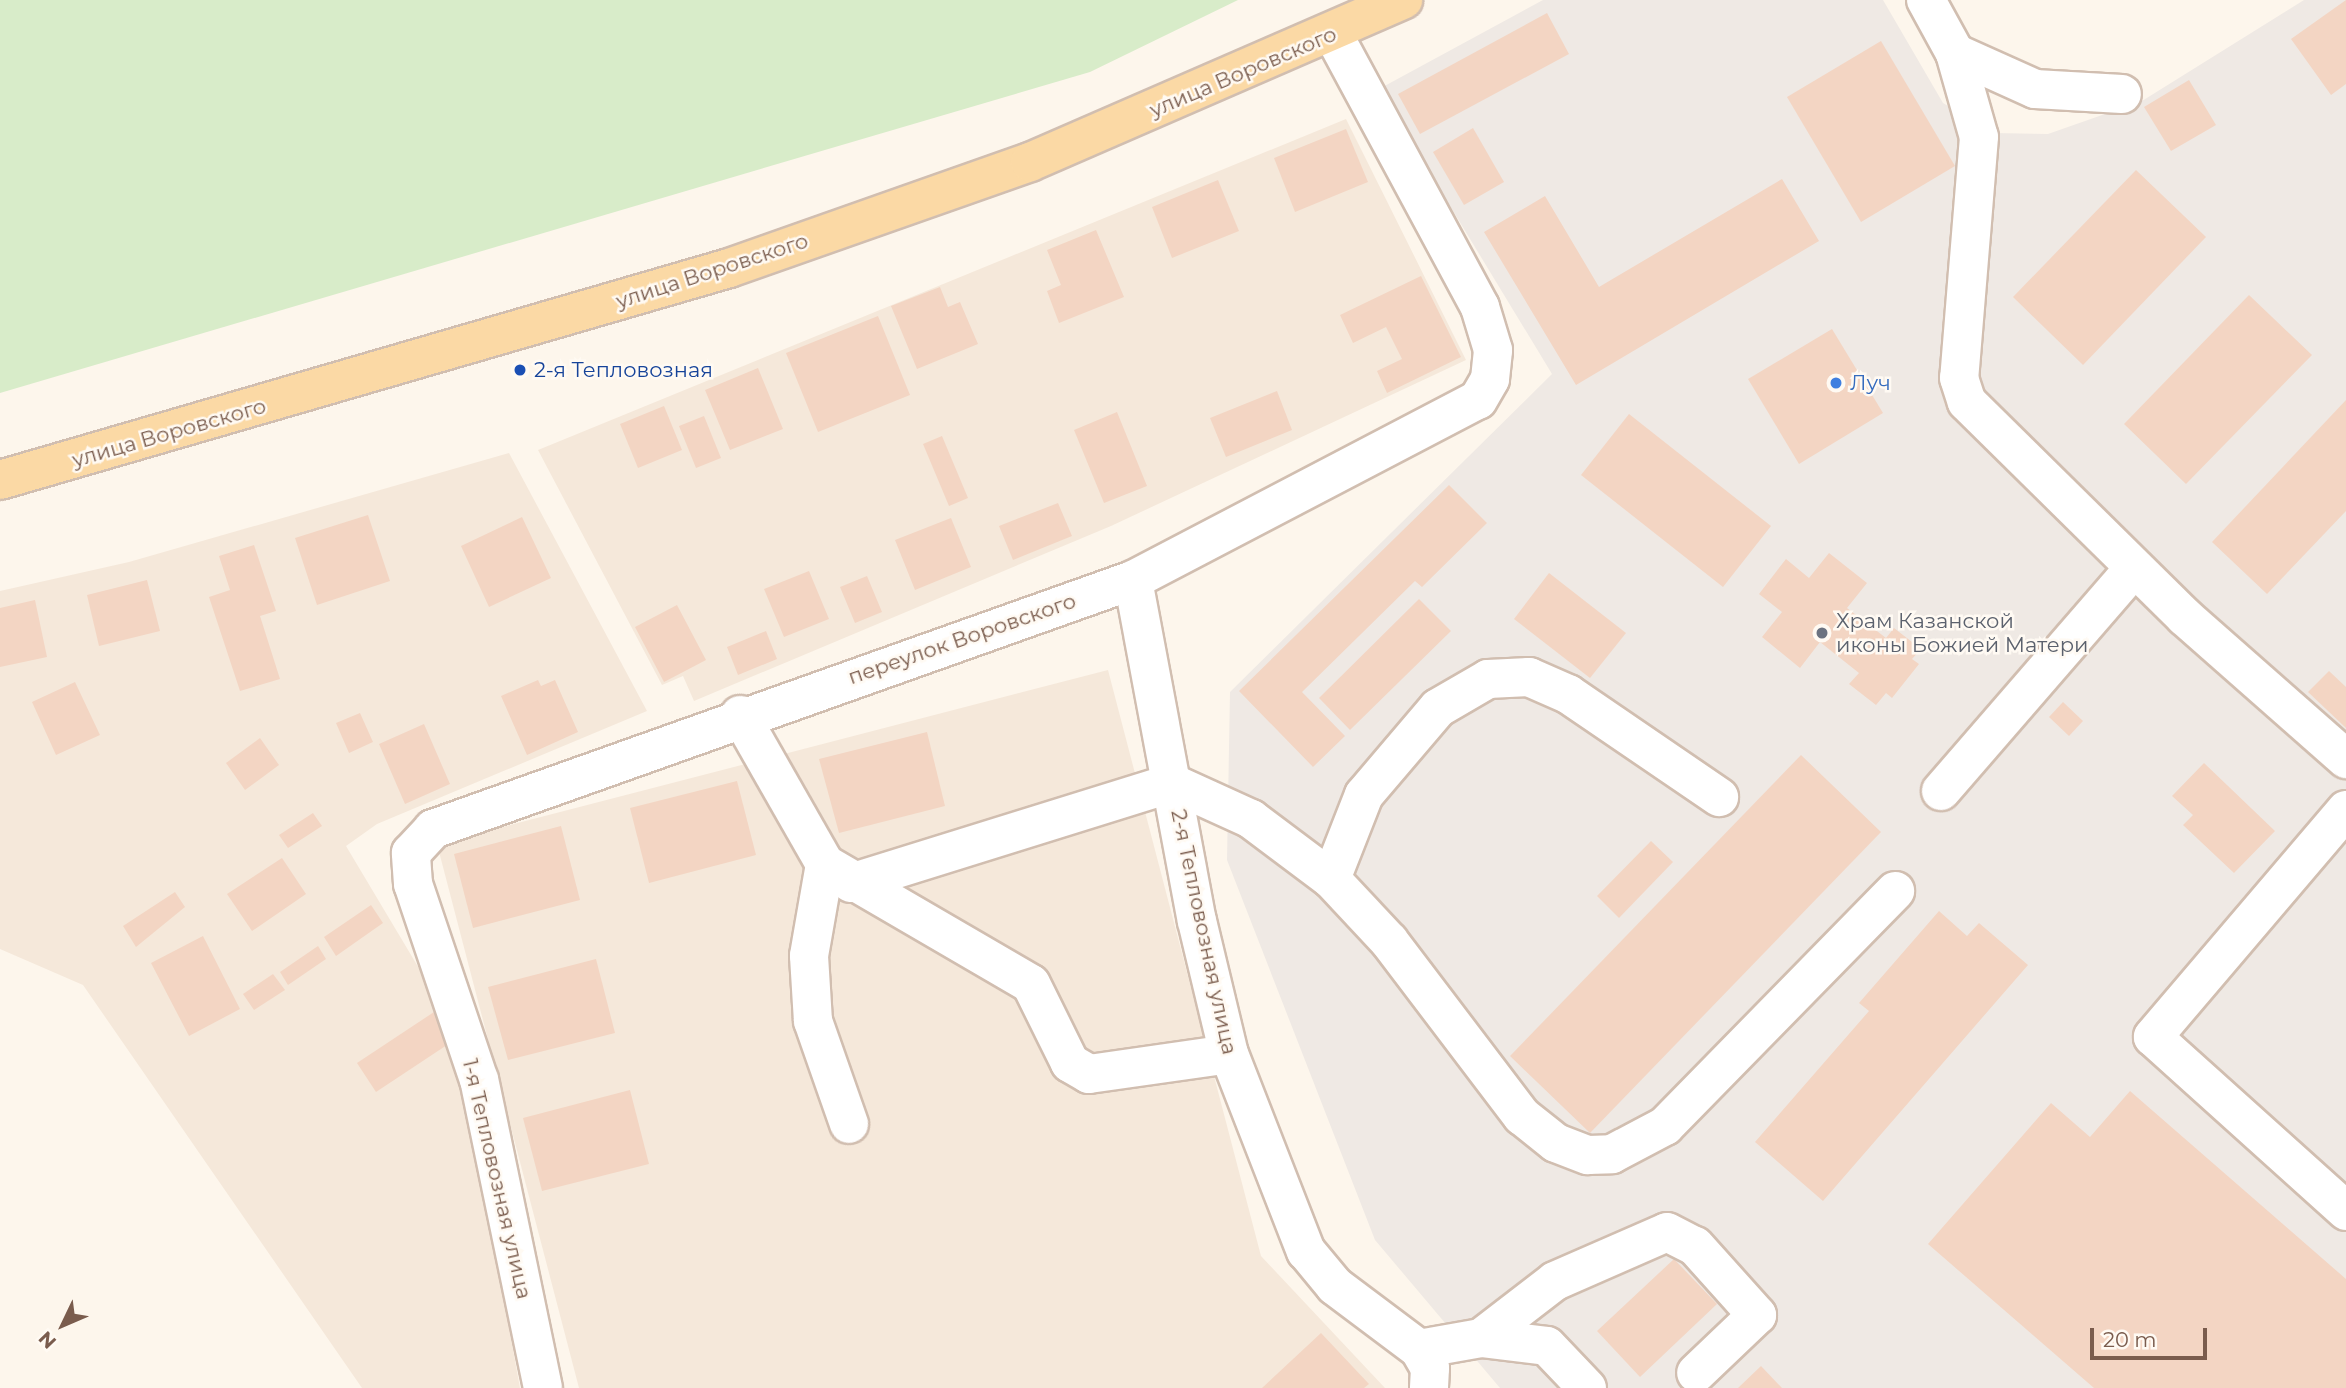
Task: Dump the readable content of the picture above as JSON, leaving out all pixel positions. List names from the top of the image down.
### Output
{
  "streets": {
    "main road": ["улица Воровского"],
    "street": ["переулок Воровского", "2-я Тепловозная улица", "1-я Тепловозная улица"]
  },
  "crossings": [
    ["улица Воровского", "переулок Воровского"],
    ["переулок Воровского", "2-я Тепловозная улица"],
    ["переулок Воровского", "1-я Тепловозная улица"]
  ],
  "places": ["2-я Тепловозная", "Луч", "Храм Казанской иконы Божией Матери"],
  "scale_bar": "20 m",
  "north": "bottom left"
}
